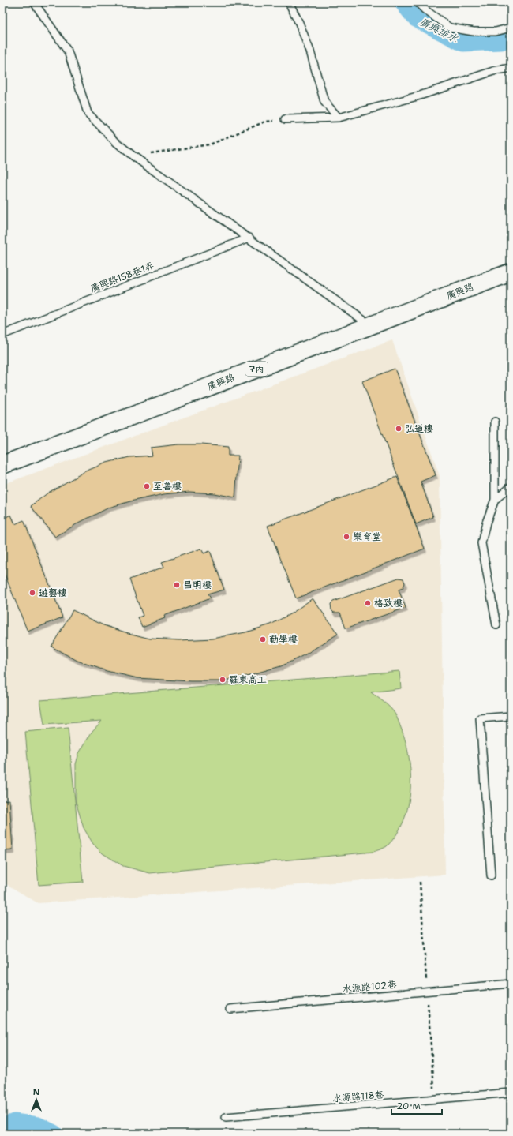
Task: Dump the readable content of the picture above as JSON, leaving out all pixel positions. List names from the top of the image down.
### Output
{
  "streets": {
    "main road": ["廣興路", "7丙"],
    "lane": ["廣興路158巷1弄", "水源路102巷", "水源路118巷"]
  },
  "water": ["廣興排水"],
  "places": [
    "弘道樓",
    "至善樓",
    "樂育堂",
    "昌明樓",
    "遊藝樓",
    "格致樓",
    "勤學樓",
    "羅東高工"
  ],
  "scale_bar": "20 m",
  "north": "top"
}
